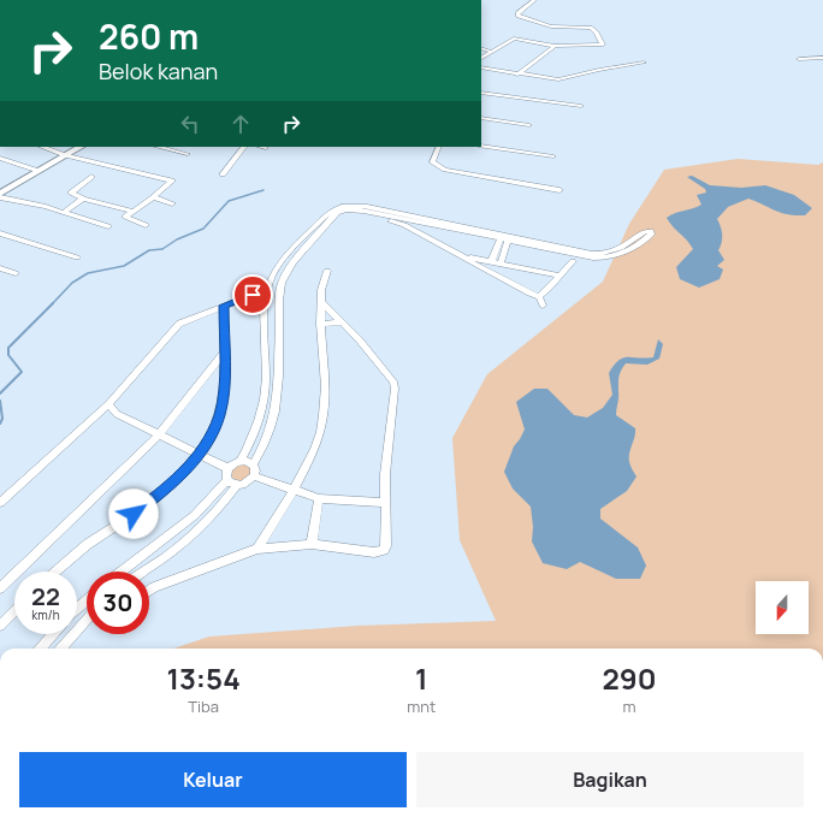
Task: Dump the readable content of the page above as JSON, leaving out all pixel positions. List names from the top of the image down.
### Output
{
  "north": "bottom",
  "page": {
    "turn": ["260 m", "Belok kanan"],
    "speed": "22 km/h",
    "limit": "30",
    "eta": [
      "13:54",
      "Tiba",
      "1",
      "mnt",
      "290",
      "m"
    ],
    "buttons": ["Keluar", "Bagikan"]
  }
}
